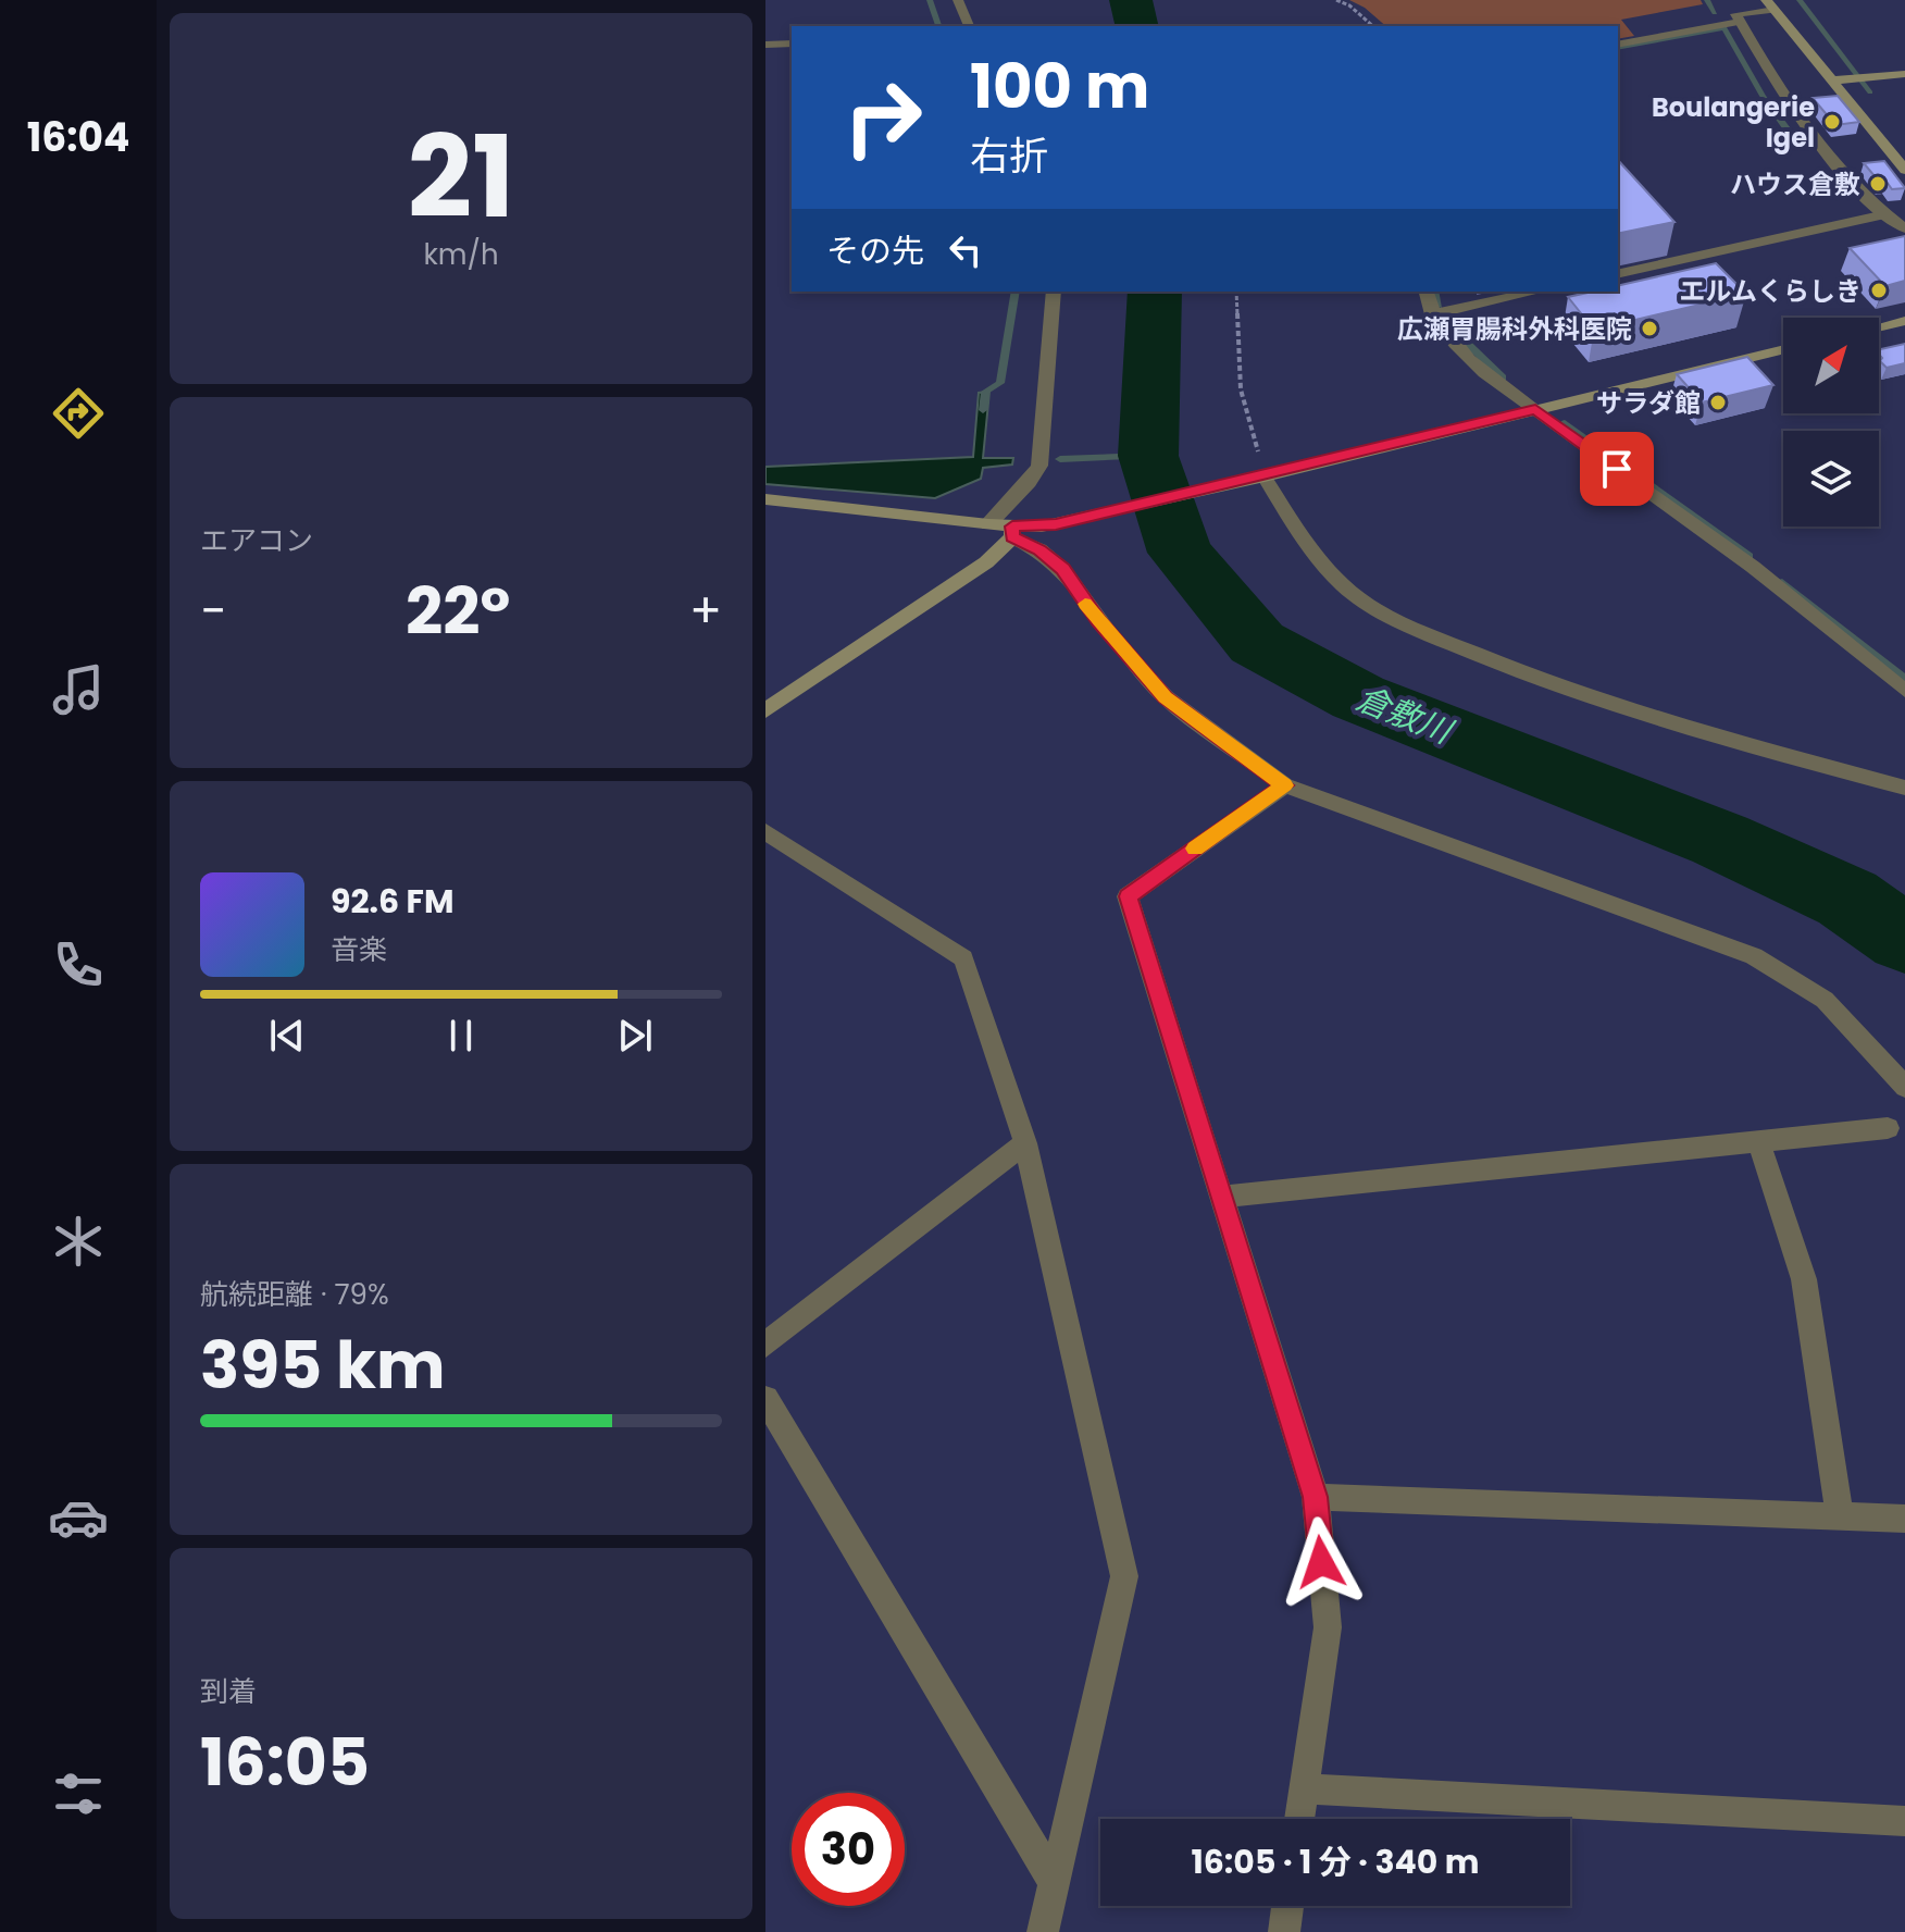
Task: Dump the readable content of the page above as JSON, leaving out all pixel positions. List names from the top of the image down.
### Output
{
  "water": ["倉敷川"],
  "places": [
    "Boulangerie Igel",
    "ハウス倉敷",
    "エルムくらしき",
    "広瀬胃腸科外科医院",
    "サラダ館"
  ],
  "north": "top right",
  "page": {
    "tabs": "16:04",
    "tile": [
      ["21", "km/h"],
      "エアコン",
      ["航続距離 · 79%", "395 km"],
      ["到着", "16:05"]
    ],
    "turn": ["100 m", "右折"],
    "then": "その先",
    "heat": ["−", "22°", "+"],
    "song": ["92.6 FM", "音楽"],
    "limit": "30",
    "trip": "16:05 · 1 分 · 340 m"
  }
}
